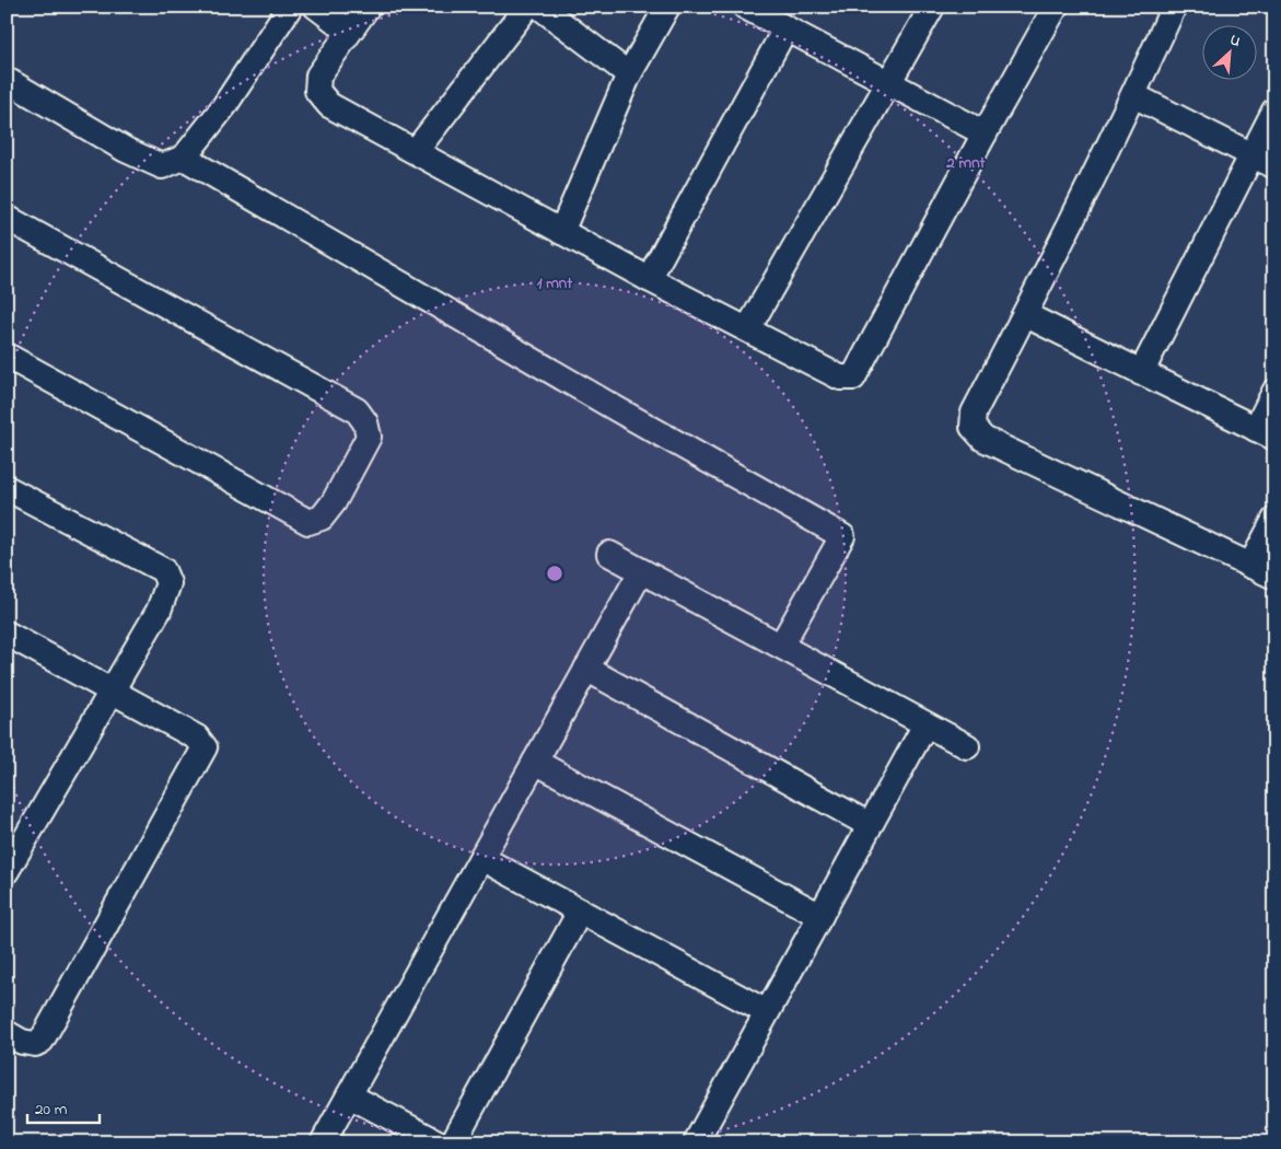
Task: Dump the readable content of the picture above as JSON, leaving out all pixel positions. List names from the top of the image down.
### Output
{
  "scale_bar": "20 m",
  "north": "top right",
  "rings": ["2 mnt", "1 mnt"]
}
